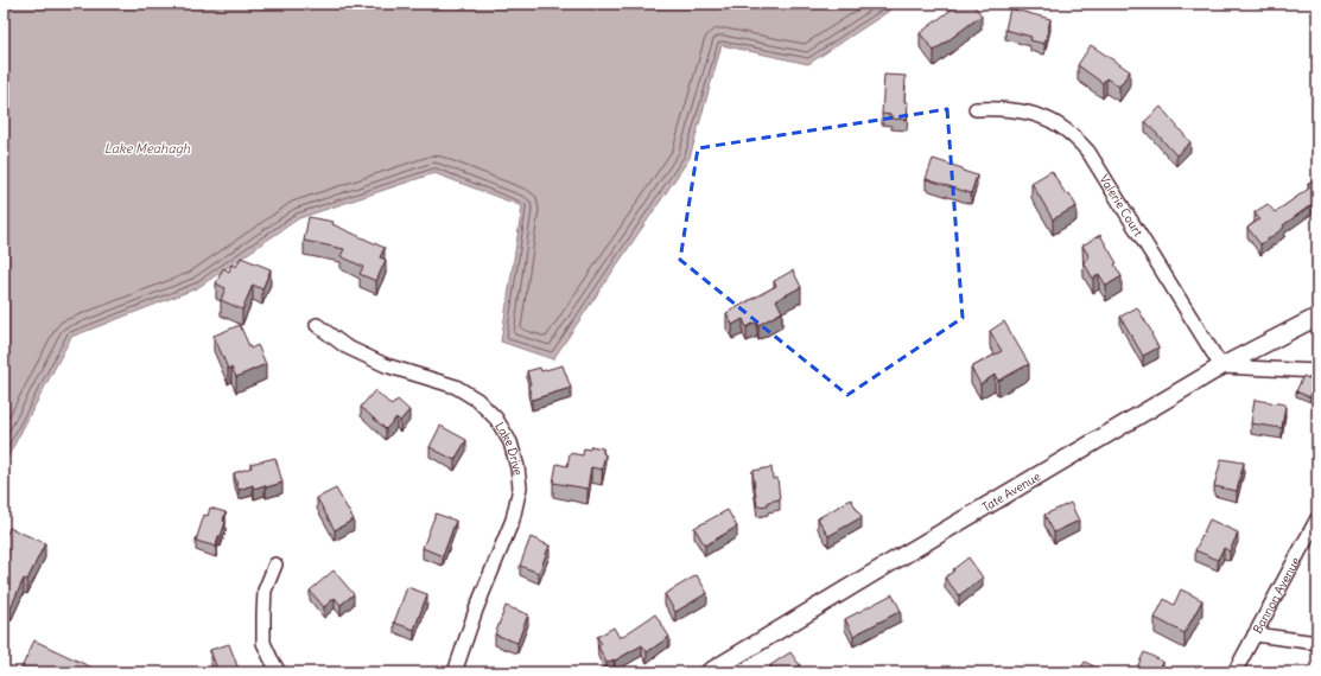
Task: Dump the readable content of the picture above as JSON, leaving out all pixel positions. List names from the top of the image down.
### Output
{
  "streets": {
    "street": [
      "Valerie Court",
      "Lake Drive",
      "Tate Avenue",
      "Bannon Avenue"
    ]
  },
  "crossings": [
    ["Valerie Court", "Tate Avenue"]
  ],
  "water": ["Lake Meahagh"]
}
